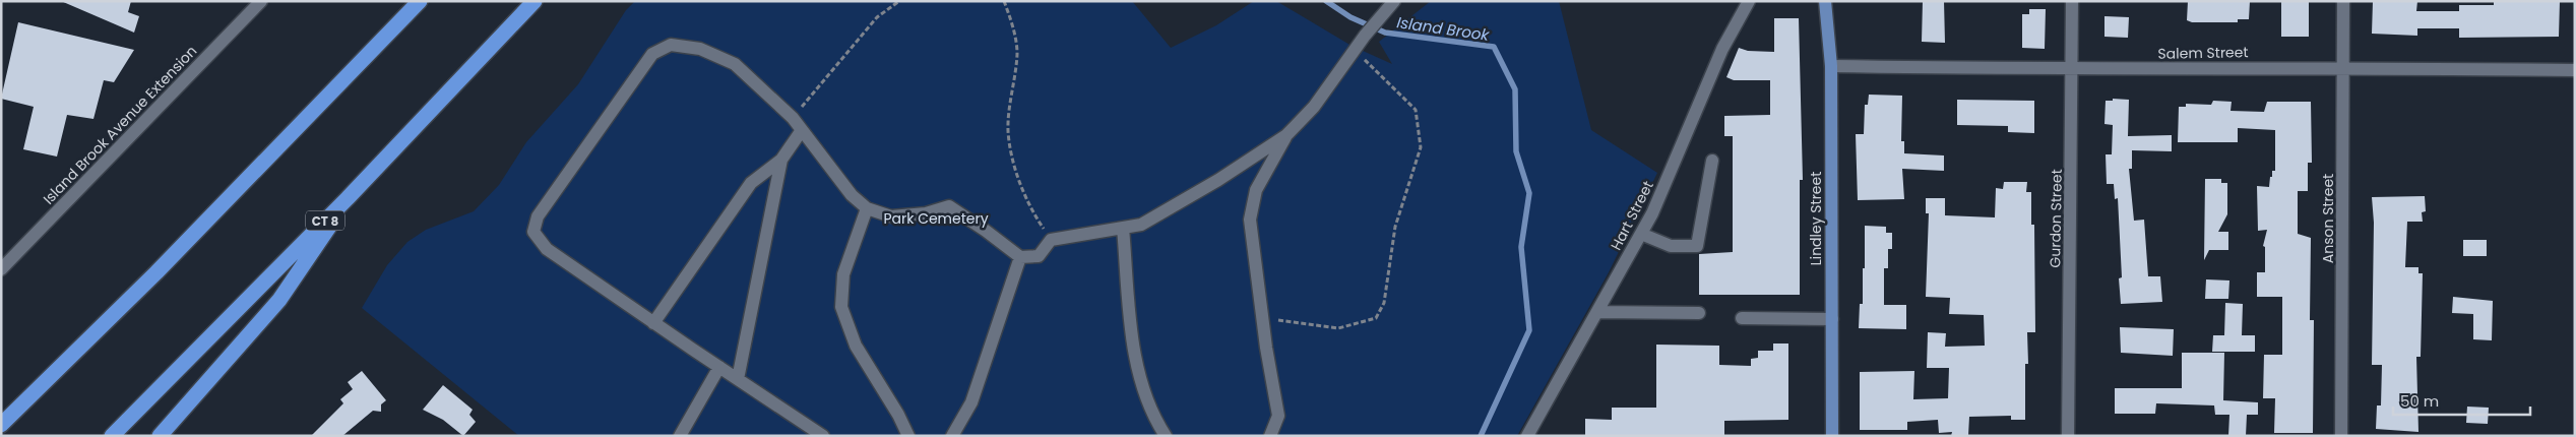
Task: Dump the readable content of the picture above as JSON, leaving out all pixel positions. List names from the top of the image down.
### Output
{
  "streets": {
    "highway": ["CT 8"],
    "main road": ["Lindley Street"],
    "street": [
      "Salem Street",
      "Island Brook Avenue Extension",
      "Hart Street",
      "Gurdon Street",
      "Anson Street"
    ]
  },
  "crossings": [
    ["Salem Street", "Lindley Street"],
    ["Salem Street", "Gurdon Street"],
    ["Salem Street", "Anson Street"]
  ],
  "water": ["Island Brook"],
  "parks": ["Park Cemetery"],
  "scale_bar": "50 m"
}
